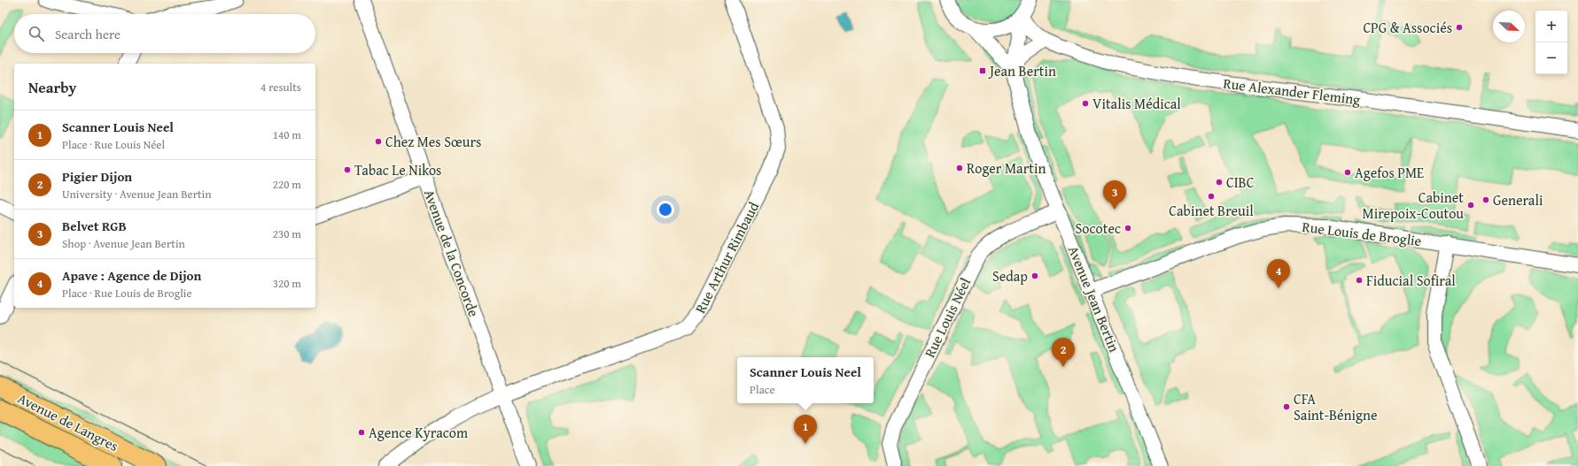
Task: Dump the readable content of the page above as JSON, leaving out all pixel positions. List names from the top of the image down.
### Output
{
  "streets": {
    "main road": ["Avenue de Langres"],
    "street": [
      "Rue Alexander Fleming",
      "Rue Louis de Broglie",
      "Avenue de la Concorde",
      "Rue Arthur Rimbaud",
      "Avenue Jean Bertin",
      "Rue Louis Néel"
    ]
  },
  "crossings": [
    ["Rue Alexander Fleming", "Avenue Jean Bertin"],
    ["Rue Louis de Broglie", "Avenue Jean Bertin"],
    ["Avenue de la Concorde", "Rue Arthur Rimbaud"],
    ["Avenue Jean Bertin", "Rue Louis Néel"]
  ],
  "places": {
    "other": [
      "CPG & Associés",
      "Vitalis Médical",
      "Chez Mes Sœurs",
      "Roger Martin",
      "Tabac Le Nikos",
      "Agefos PME",
      "CIBC",
      "Cabinet Breuil",
      "Generali",
      "Cabinet Mirepoix-Coutou",
      "Socotec",
      "Sedap",
      "Fiducial Sofiral",
      "CFA Saint-Bénigne",
      "Agence Kyracom"
    ],
    "transit": ["Jean Bertin"]
  },
  "north": "bottom right",
  "page": {
    "map_buttons": ["+", "−"],
    "search": "Search here",
    "heading": ["Nearby", "4 results"],
    "list": [
      {
        "mark": "1",
        "name": "Scanner Louis Neel",
        "note": "Place · Rue Louis Néel",
        "value": "140 m"
      },
      {
        "mark": "2",
        "name": "Pigier Dijon",
        "note": "University · Avenue Jean Bertin",
        "value": "220 m"
      },
      {
        "mark": "3",
        "name": "Belvet RGB",
        "note": "Shop · Avenue Jean Bertin",
        "value": "230 m"
      },
      {
        "mark": "4",
        "name": "Apave : Agence de Dijon",
        "note": "Place · Rue Louis de Broglie",
        "value": "320 m"
      }
    ],
    "pins": [
      "3",
      "4",
      "2",
      "1"
    ],
    "popup": ["Scanner Louis Neel", "Place"]
  }
}
